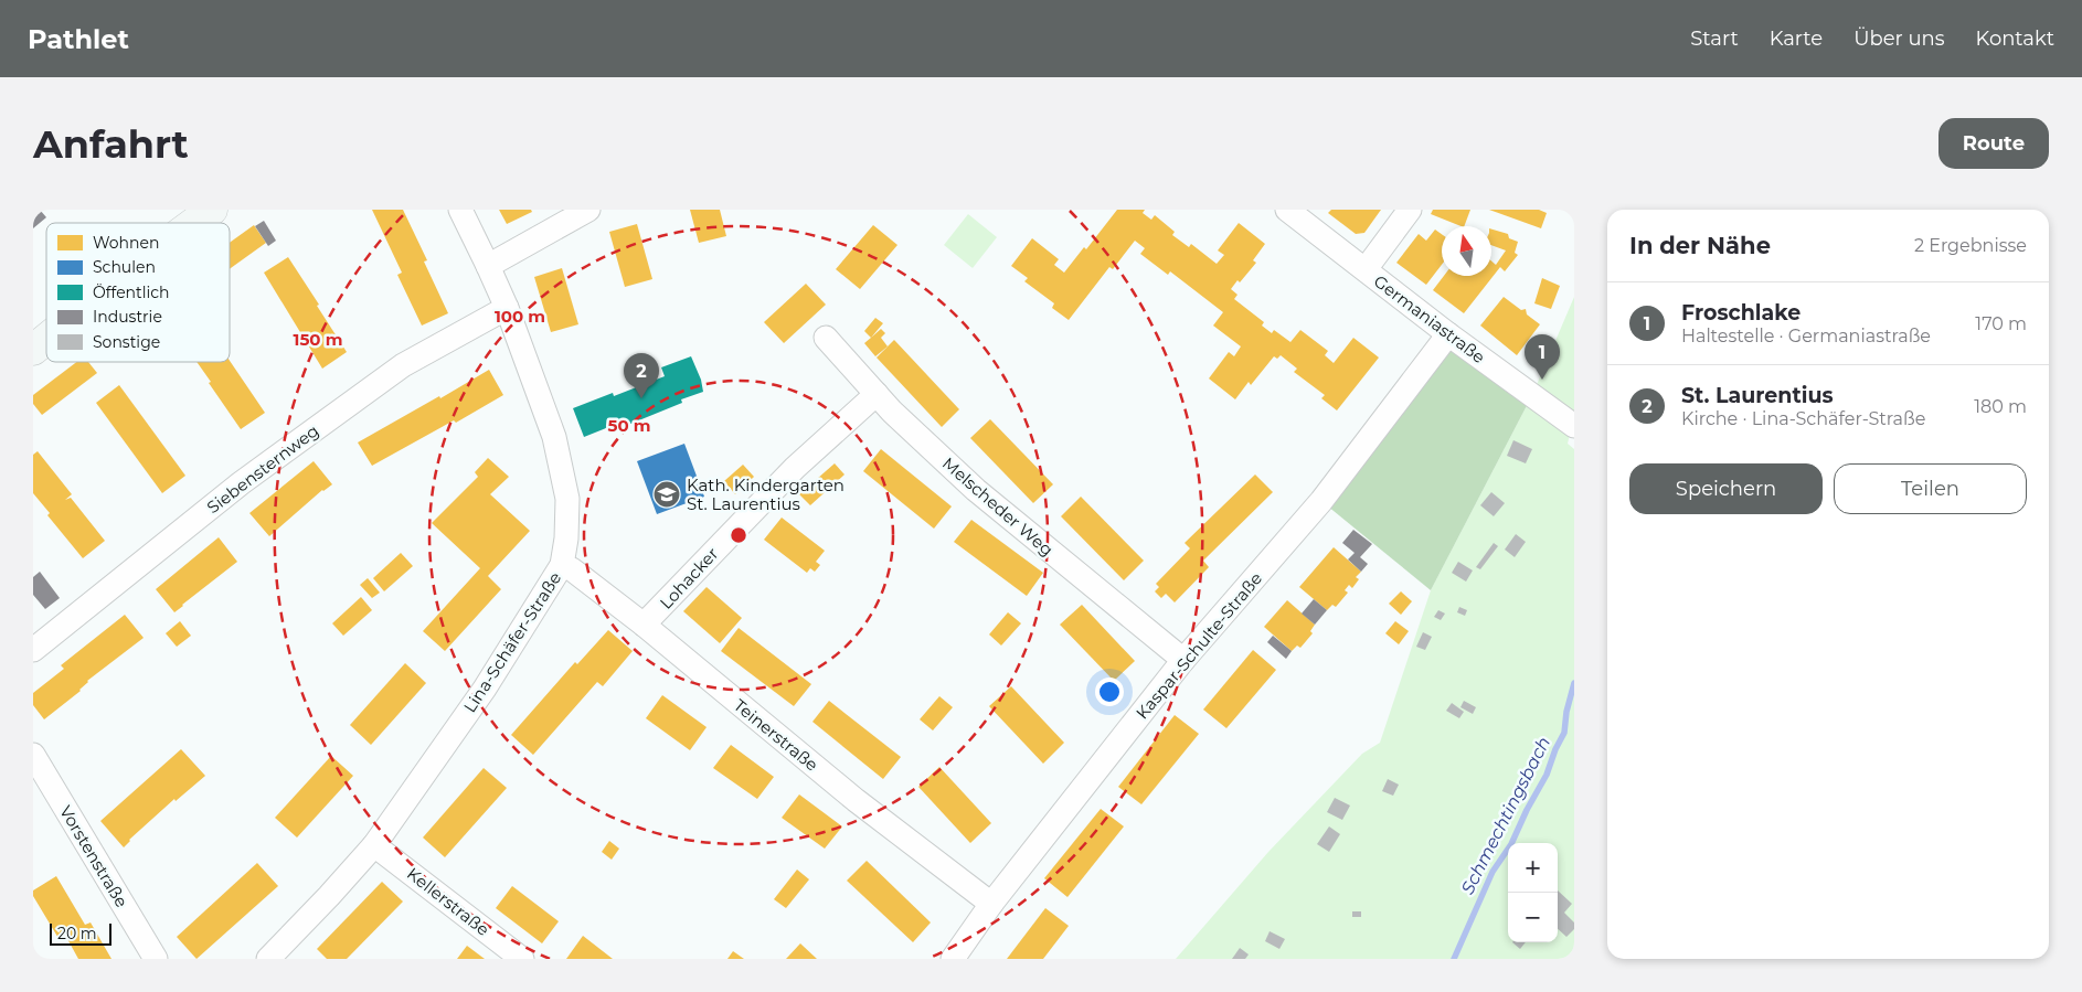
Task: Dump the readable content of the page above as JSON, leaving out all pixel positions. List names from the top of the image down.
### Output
{
  "streets": {
    "street": [
      "Germaniastraße",
      "Siebensternweg",
      "Melscheder Weg",
      "Lohacker",
      "Lina-Schäfer-Straße",
      "Kaspar-Schulte-Straße",
      "Teinerstraße",
      "Vorstenstraße",
      "Kellerstraße"
    ]
  },
  "crossings": [
    ["Germaniastraße", "Kaspar-Schulte-Straße"],
    ["Siebensternweg", "Lina-Schäfer-Straße"],
    ["Melscheder Weg", "Lohacker"],
    ["Melscheder Weg", "Kaspar-Schulte-Straße"],
    ["Lohacker", "Teinerstraße"],
    ["Lina-Schäfer-Straße", "Teinerstraße"],
    ["Lina-Schäfer-Straße", "Kellerstraße"],
    ["Kaspar-Schulte-Straße", "Teinerstraße"]
  ],
  "water": ["Schmechtingsbach"],
  "places": {
    "school or university": ["Kath. Kindergarten St. Laurentius"]
  },
  "legend": [
    "Wohnen",
    "Schulen",
    "Öffentlich",
    "Industrie",
    "Sonstige"
  ],
  "scale_bar": "20 m",
  "north": "top",
  "page": {
    "header": "Pathlet",
    "nav": [
      "Start",
      "Karte",
      "Über uns",
      "Kontakt"
    ],
    "buttons": [
      "Route",
      ["Speichern", "Teilen"]
    ],
    "title": "Anfahrt",
    "heading": ["In der Nähe", "2 Ergebnisse"],
    "list": [
      {
        "mark": "1",
        "name": "Froschlake",
        "note": "Haltestelle · Germaniastraße",
        "value": "170 m"
      },
      {
        "mark": "2",
        "name": "St. Laurentius",
        "note": "Kirche · Lina-Schäfer-Straße",
        "value": "180 m"
      }
    ],
    "pins": ["1", "2"],
    "map_buttons": ["+", "−"],
    "scale": "20 m"
  },
  "rings": ["100 m", "150 m", "50 m"]
}
